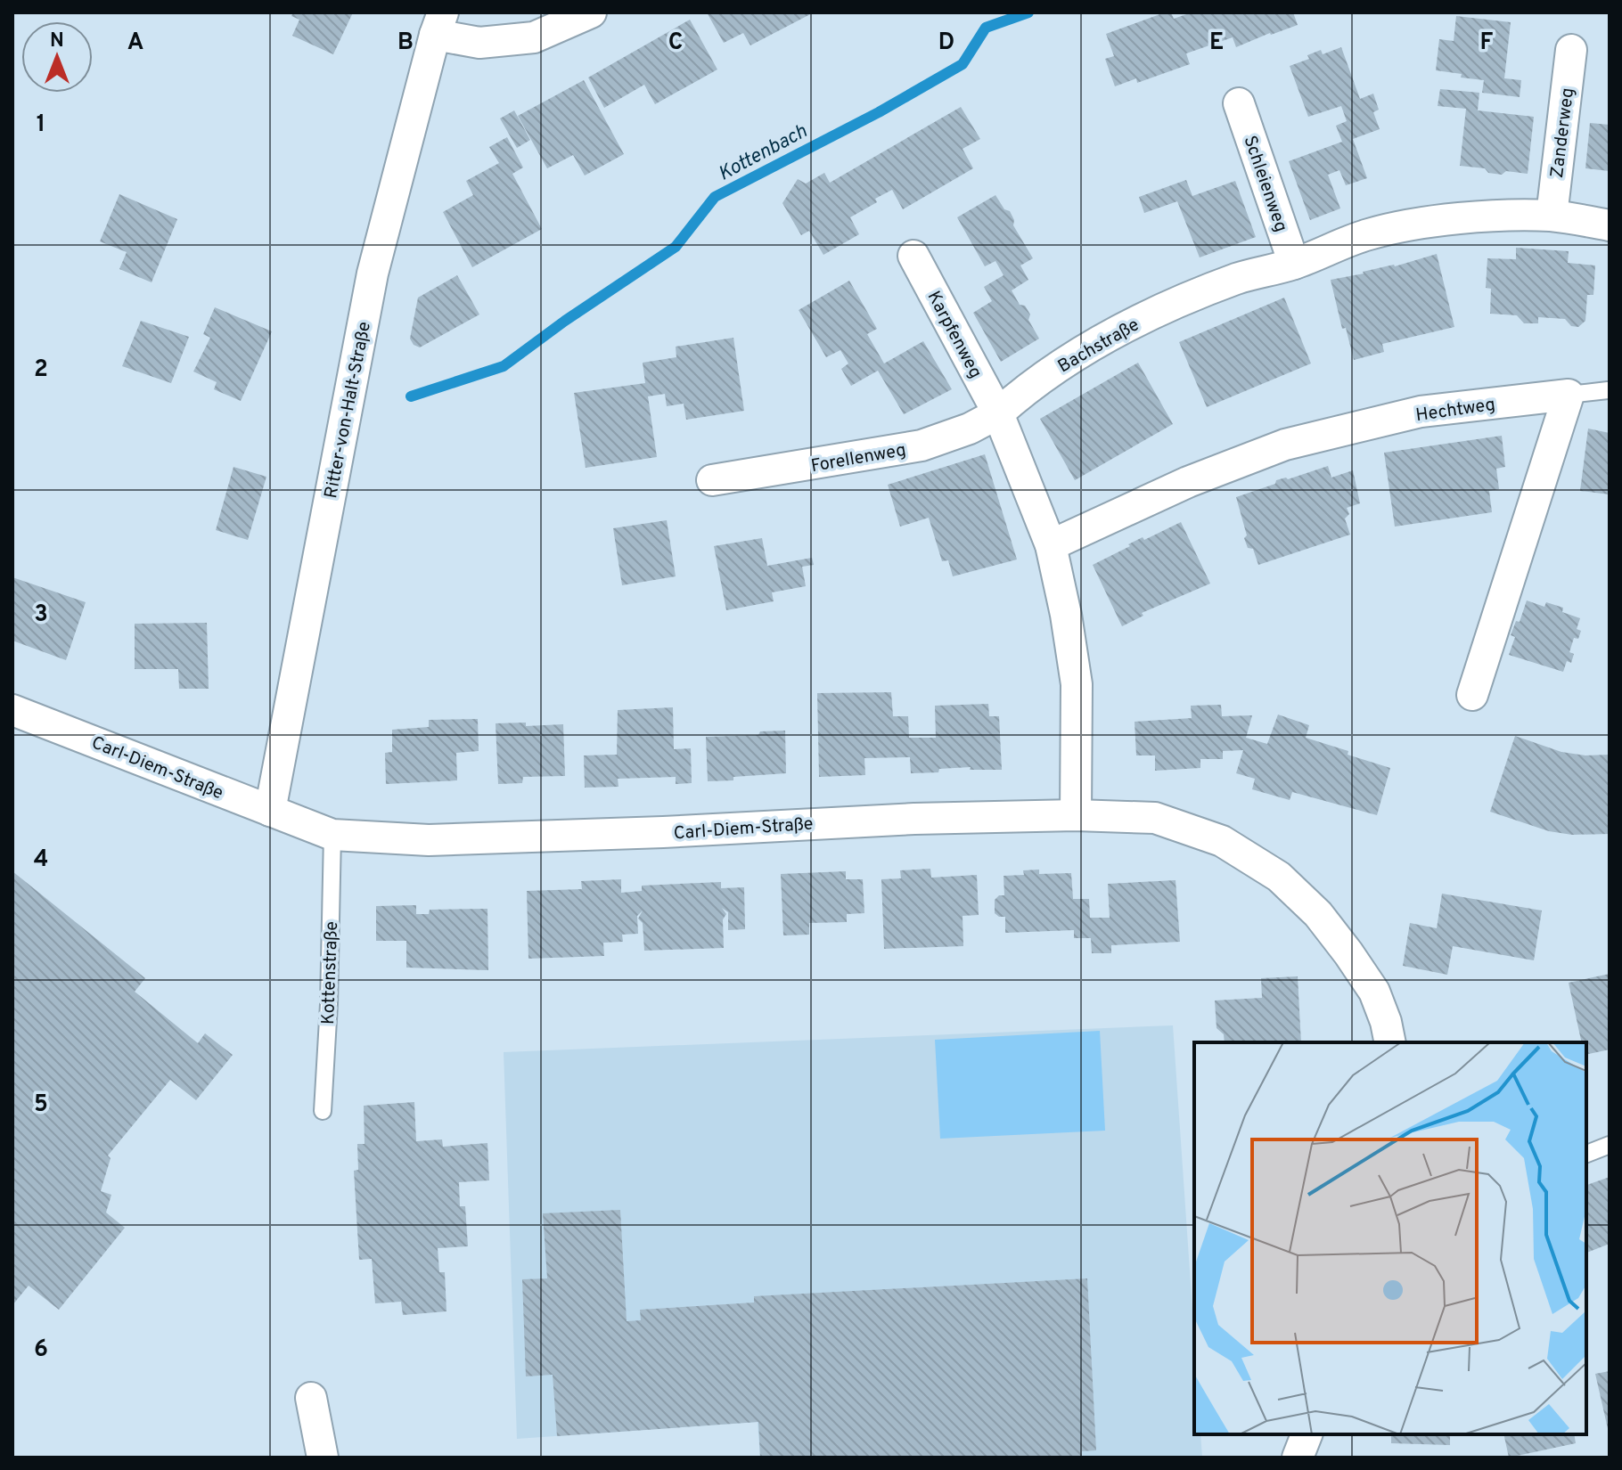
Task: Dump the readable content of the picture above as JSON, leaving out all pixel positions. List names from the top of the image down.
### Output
{
  "streets": {
    "street": [
      "Zanderweg",
      "Schleienweg",
      "Karpfenweg",
      "Bachstraße",
      "Hechtweg",
      "Ritter-von-Halt-Straße",
      "Forellenweg",
      "Carl-Diem-Straße"
    ],
    "lane": ["Kottenstraße"]
  },
  "crossings": [
    ["Zanderweg", "Bachstraße"],
    ["Schleienweg", "Bachstraße"],
    ["Karpfenweg", "Bachstraße"],
    ["Karpfenweg", "Forellenweg"],
    ["Bachstraße", "Forellenweg"],
    ["Ritter-von-Halt-Straße", "Carl-Diem-Straße"],
    ["Carl-Diem-Straße", "Kottenstraße"]
  ],
  "water": ["Kottenbach"],
  "north": "top",
  "grid": {
    "columns": [
      "A",
      "B",
      "C",
      "D",
      "E",
      "F"
    ],
    "rows": [
      "1",
      "2",
      "3",
      "4",
      "5",
      "6"
    ]
  }
}
